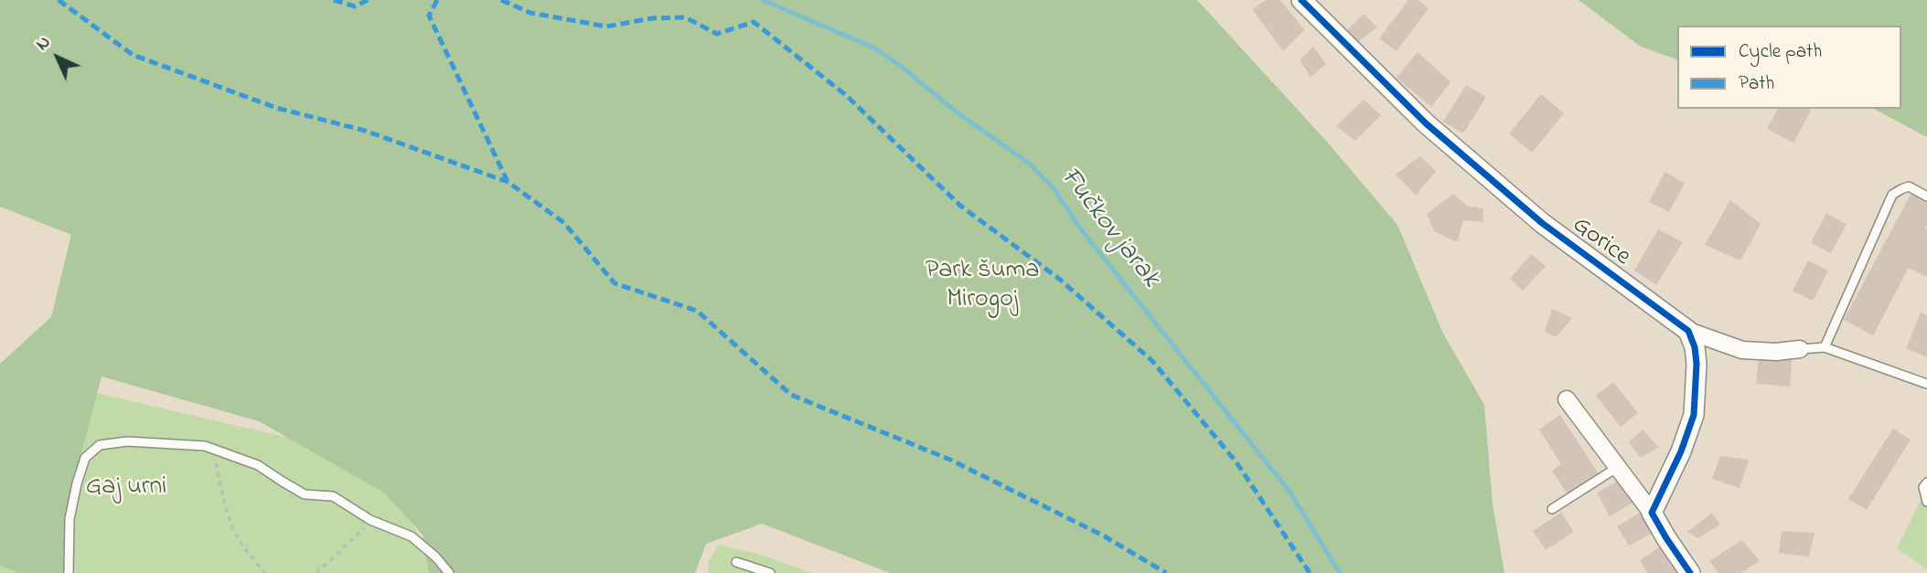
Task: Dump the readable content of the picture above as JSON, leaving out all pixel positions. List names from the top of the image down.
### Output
{
  "streets": {
    "street": ["Gorice"]
  },
  "water": ["Fučkov jarak"],
  "parks": ["Park šuma Mirogoj", "Gaj urni"],
  "legend": ["Cycle path", "Path"],
  "north": "top left"
}
